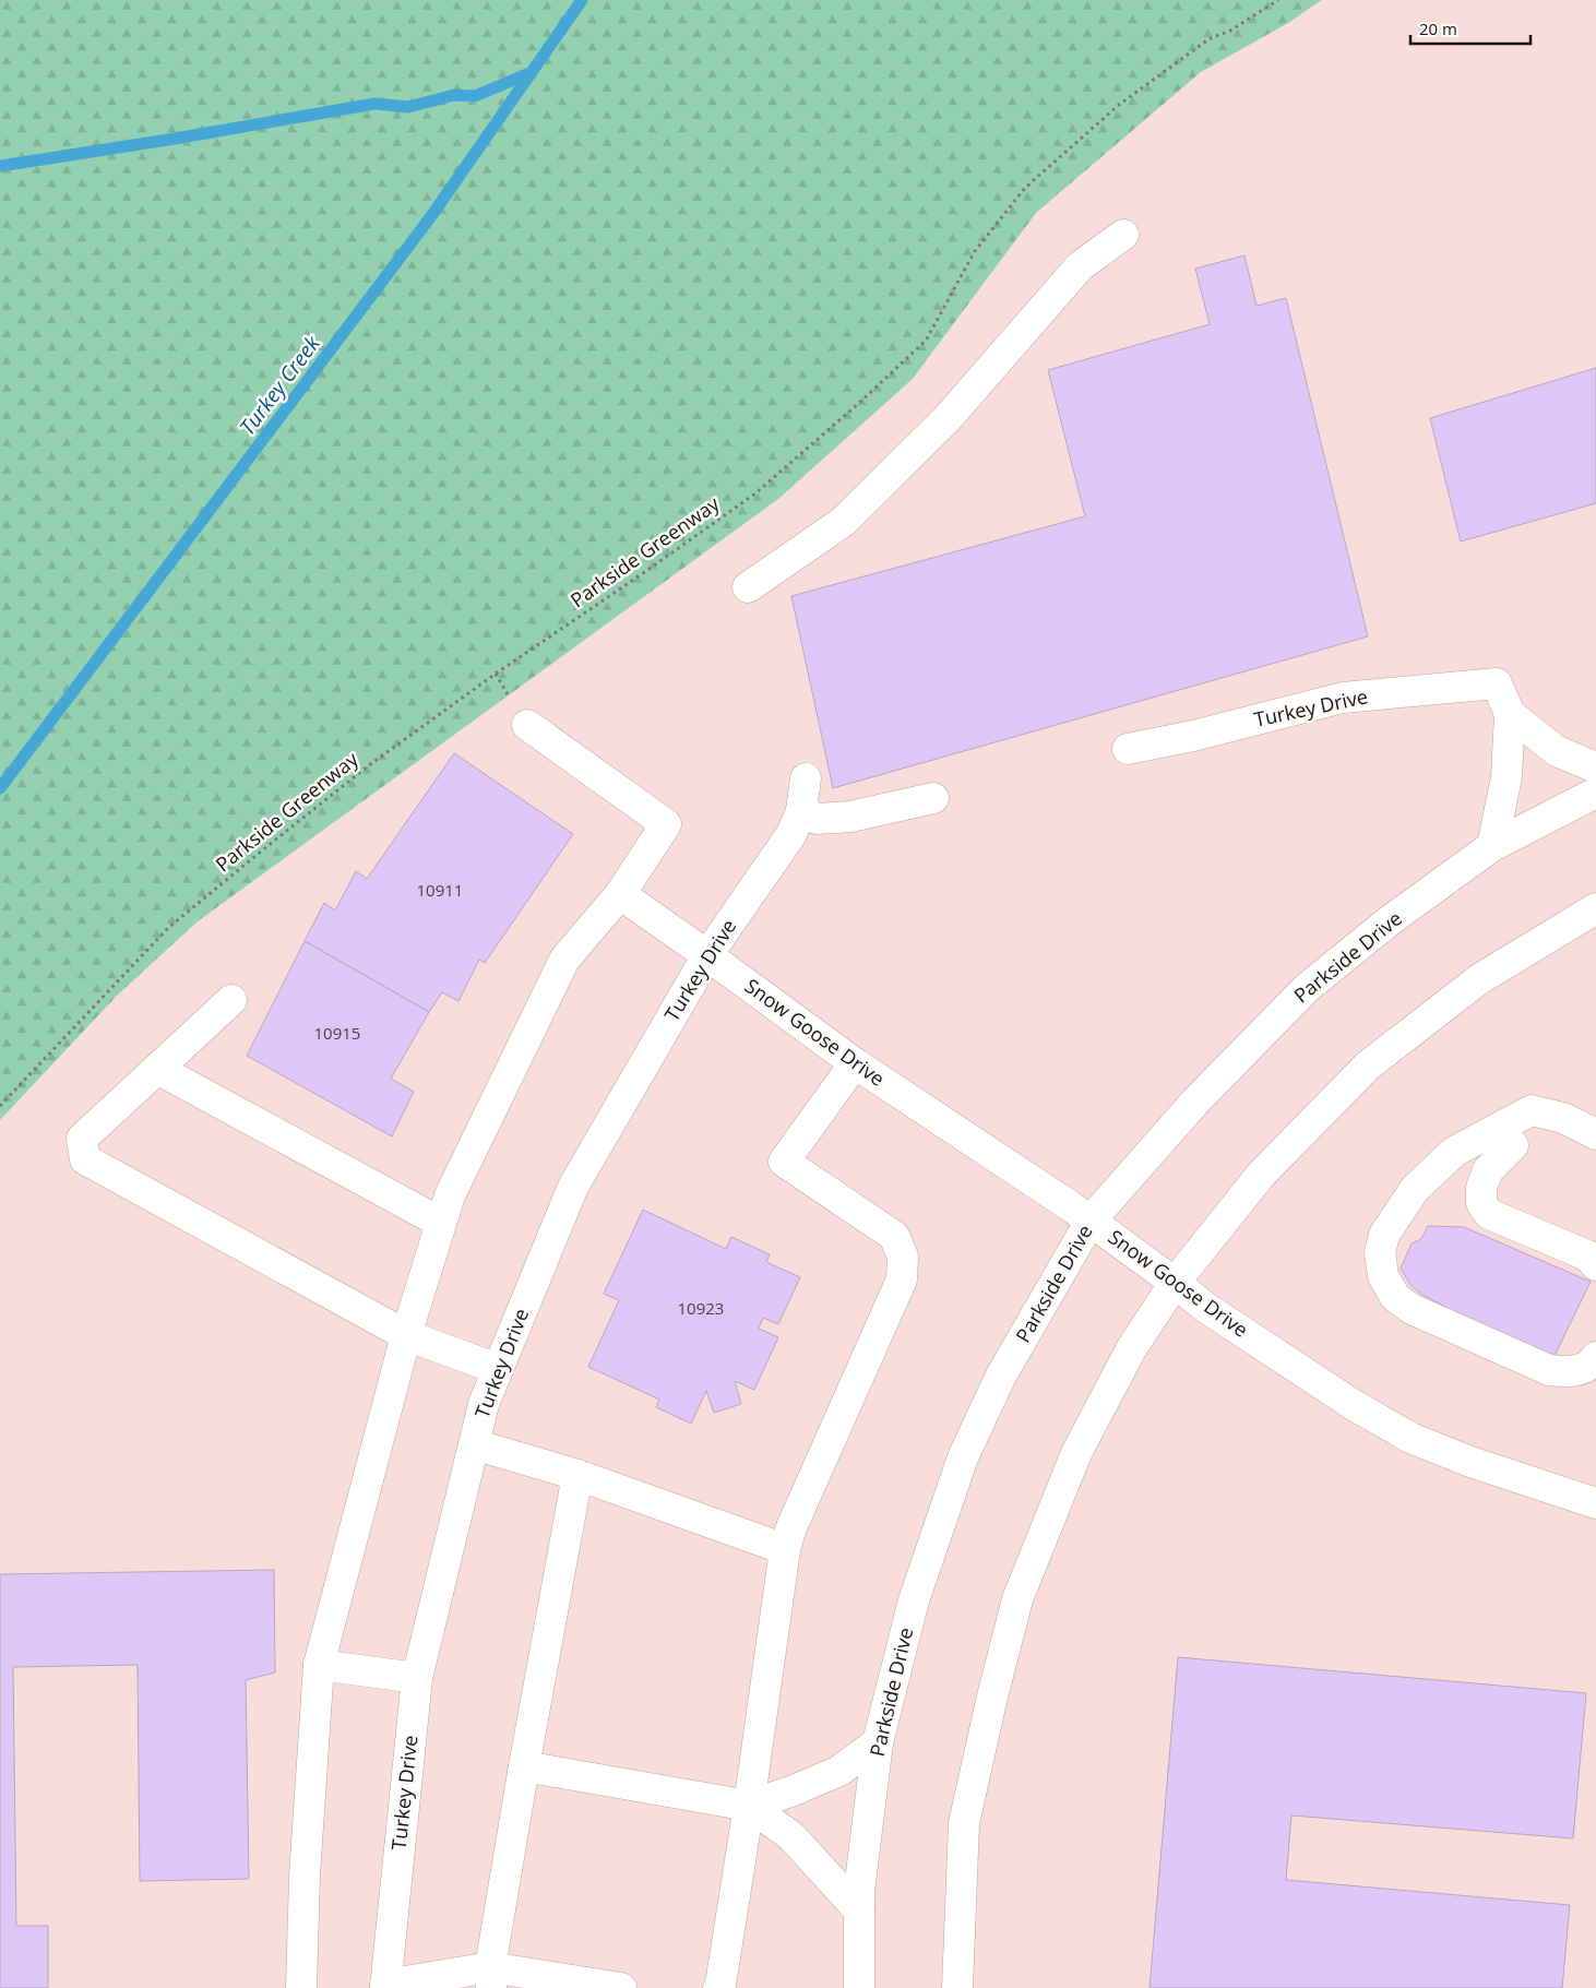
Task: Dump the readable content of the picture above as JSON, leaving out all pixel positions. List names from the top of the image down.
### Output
{
  "streets": {
    "street": ["Turkey Drive", "Parkside Drive", "Snow Goose Drive"],
    "path": ["Parkside Greenway"]
  },
  "crossings": [
    ["Turkey Drive", "Snow Goose Drive"],
    ["Parkside Drive", "Snow Goose Drive"]
  ],
  "water": ["Turkey Creek"],
  "house_numbers": ["10911", "10915", "10923"],
  "scale_bar": "20 m"
}
